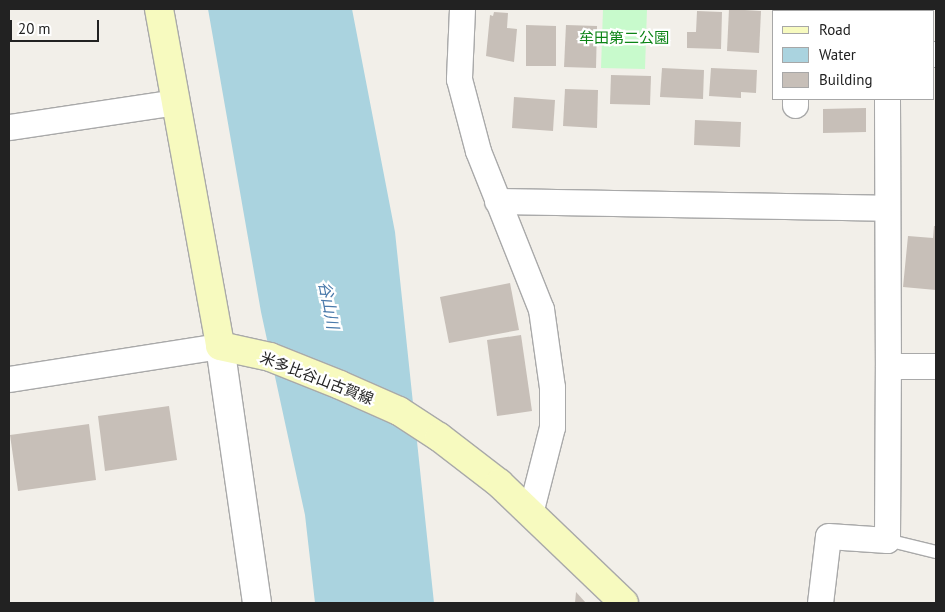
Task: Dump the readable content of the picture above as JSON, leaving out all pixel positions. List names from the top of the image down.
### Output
{
  "streets": {
    "main road": ["米多比谷山古賀線"]
  },
  "water": ["谷山川"],
  "parks": ["牟田第二公園"],
  "legend": ["Road", "Water", "Building"],
  "scale_bar": "20 m"
}
